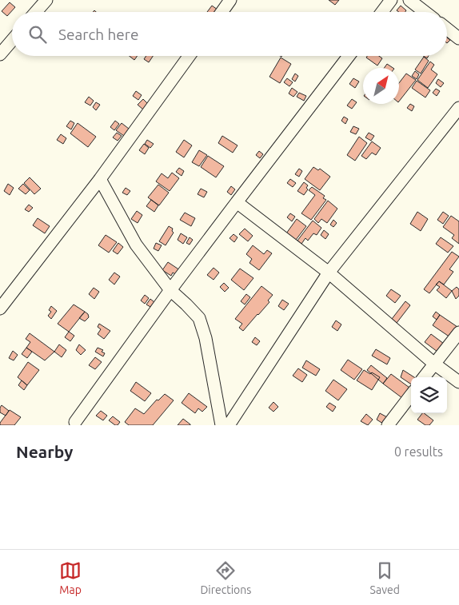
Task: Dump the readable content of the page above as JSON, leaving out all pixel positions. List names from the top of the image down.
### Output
{
  "north": "top right",
  "page": {
    "search": "Search here",
    "heading": ["Nearby", "0 results"],
    "nav": ["Map", "Directions", "Saved"]
  }
}
